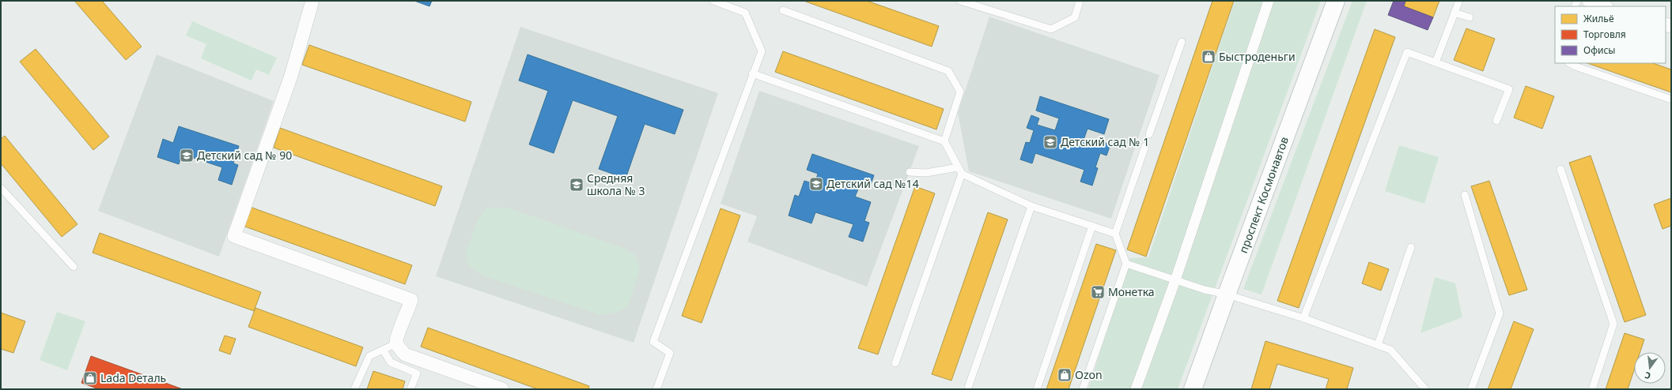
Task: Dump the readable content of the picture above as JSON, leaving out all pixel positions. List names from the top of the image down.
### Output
{
  "streets": {
    "main road": ["проспект Космонавтов"]
  },
  "places": {
    "shop": ["Быстроденьги", "Ozon", "Lada Dеталь"],
    "school or university": [
      "Детский сад № 1",
      "Детский сад № 90",
      "Детский сад №14",
      "Средняя школа № 3"
    ],
    "supermarket": ["Монетка"]
  },
  "legend": ["Жильё", "Торговля", "Офисы"],
  "north": "bottom"
}
